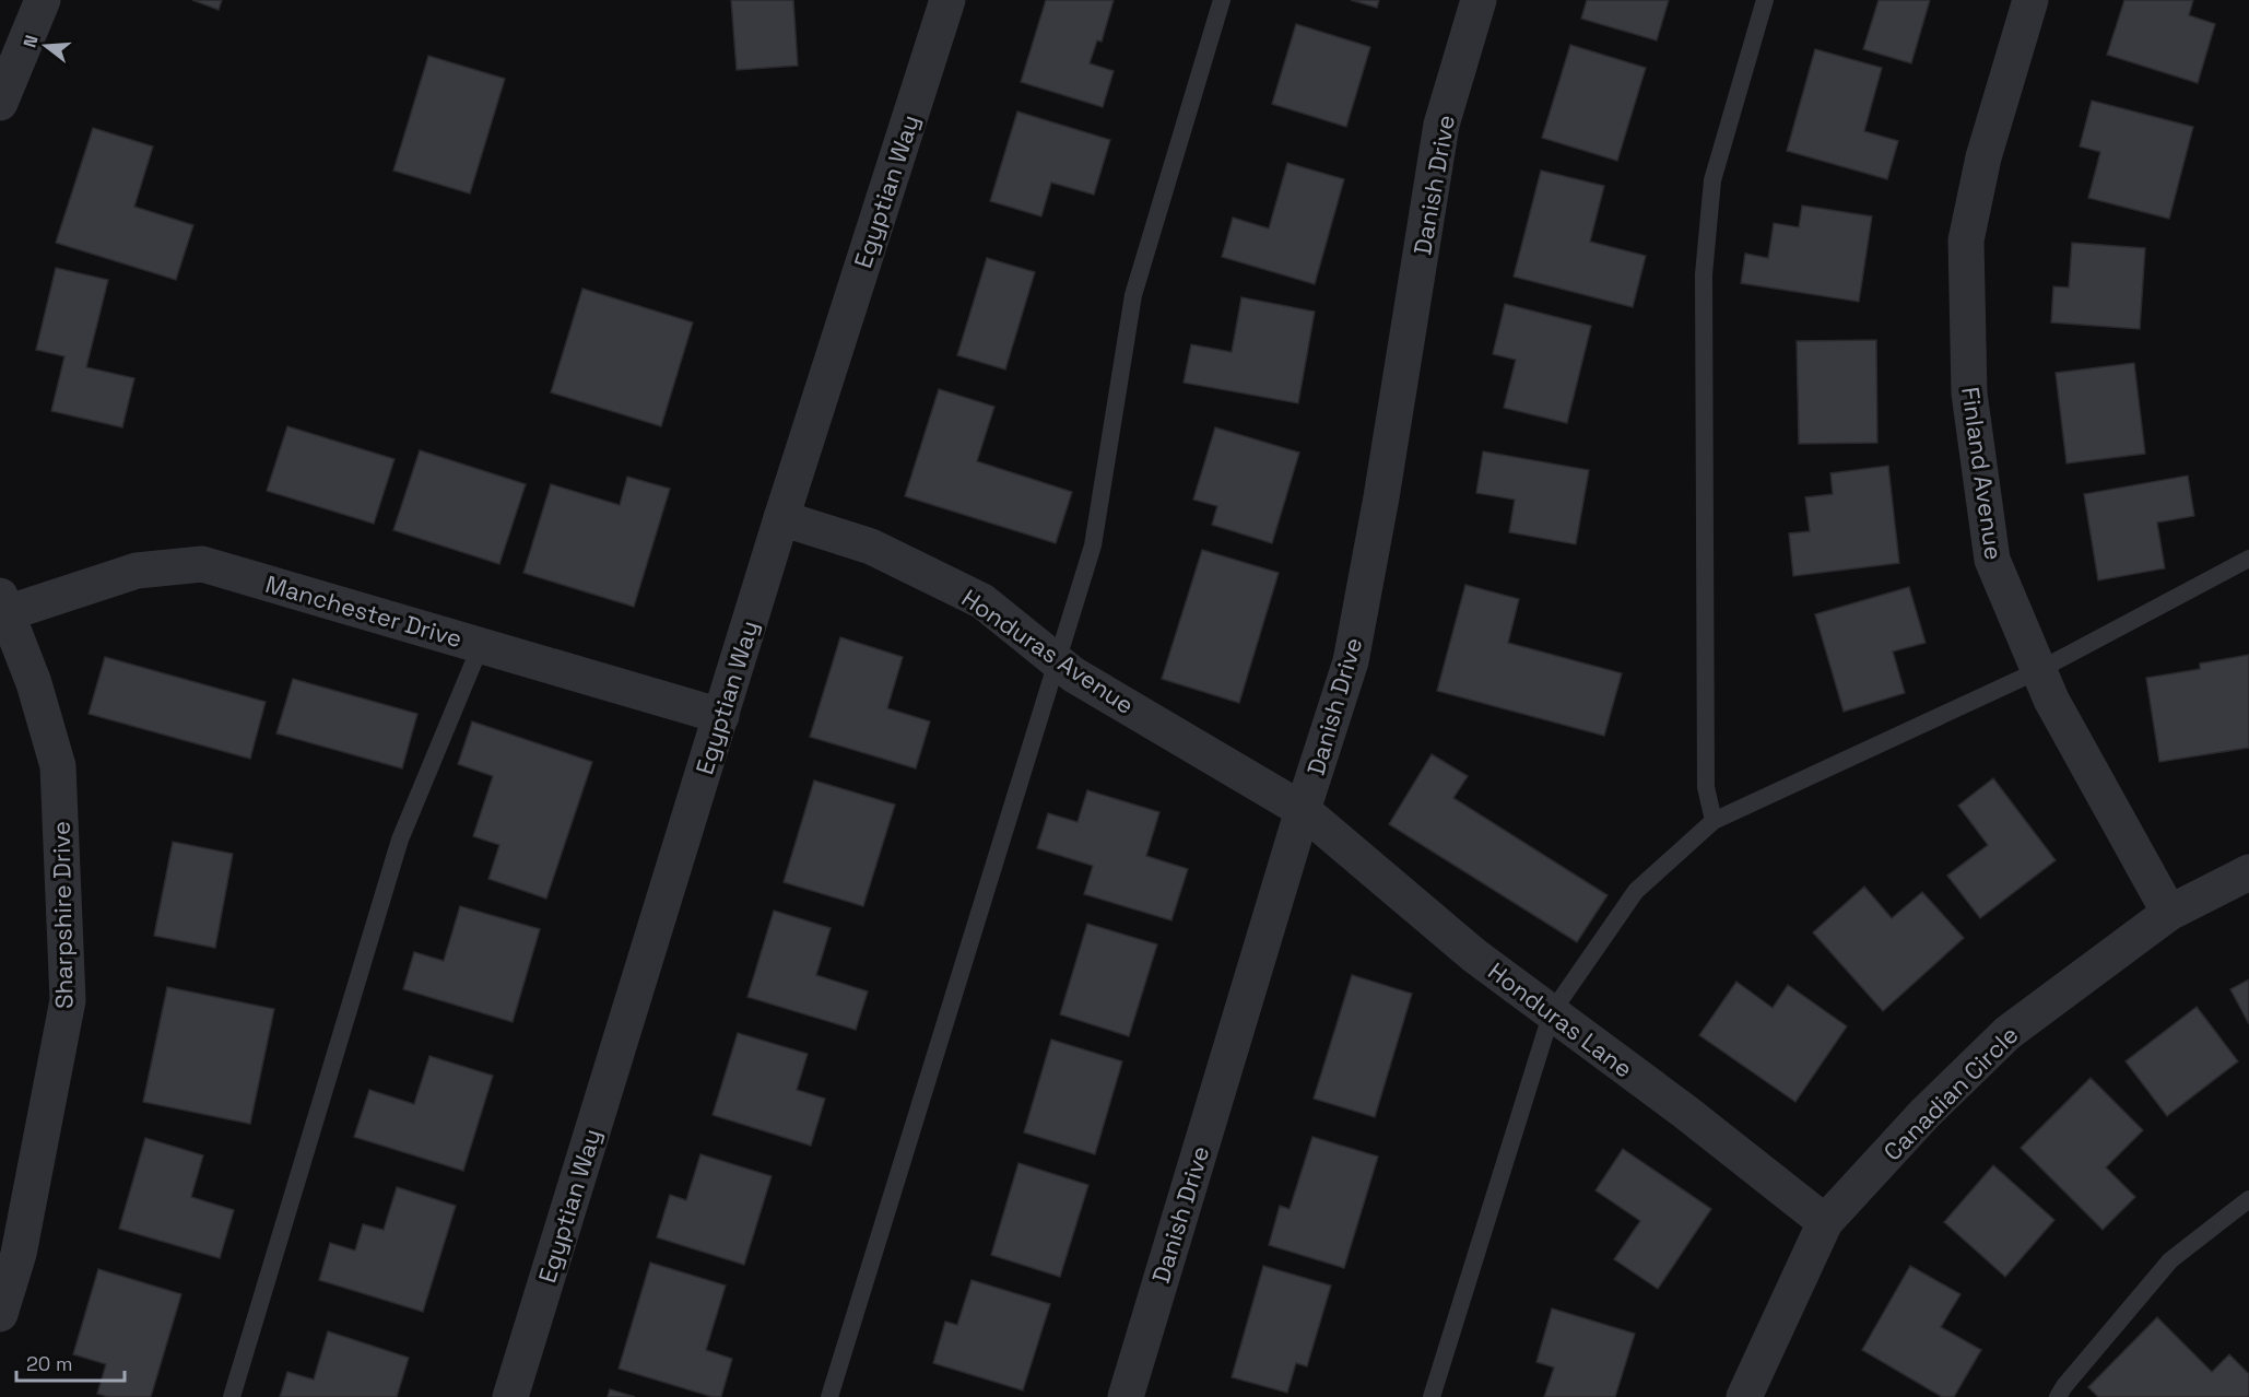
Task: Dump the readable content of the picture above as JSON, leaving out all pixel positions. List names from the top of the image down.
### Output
{
  "streets": {
    "street": [
      "Danish Drive",
      "Egyptian Way",
      "Finland Avenue",
      "Manchester Drive",
      "Honduras Avenue",
      "Sharpshire Drive",
      "Honduras Lane",
      "Canadian Circle"
    ]
  },
  "crossings": [
    ["Danish Drive", "Honduras Avenue"],
    ["Danish Drive", "Honduras Lane"],
    ["Egyptian Way", "Manchester Drive"],
    ["Egyptian Way", "Honduras Avenue"],
    ["Finland Avenue", "Canadian Circle"],
    ["Manchester Drive", "Sharpshire Drive"],
    ["Honduras Avenue", "Honduras Lane"],
    ["Honduras Lane", "Canadian Circle"]
  ],
  "scale_bar": "20 m",
  "north": "left"
}
